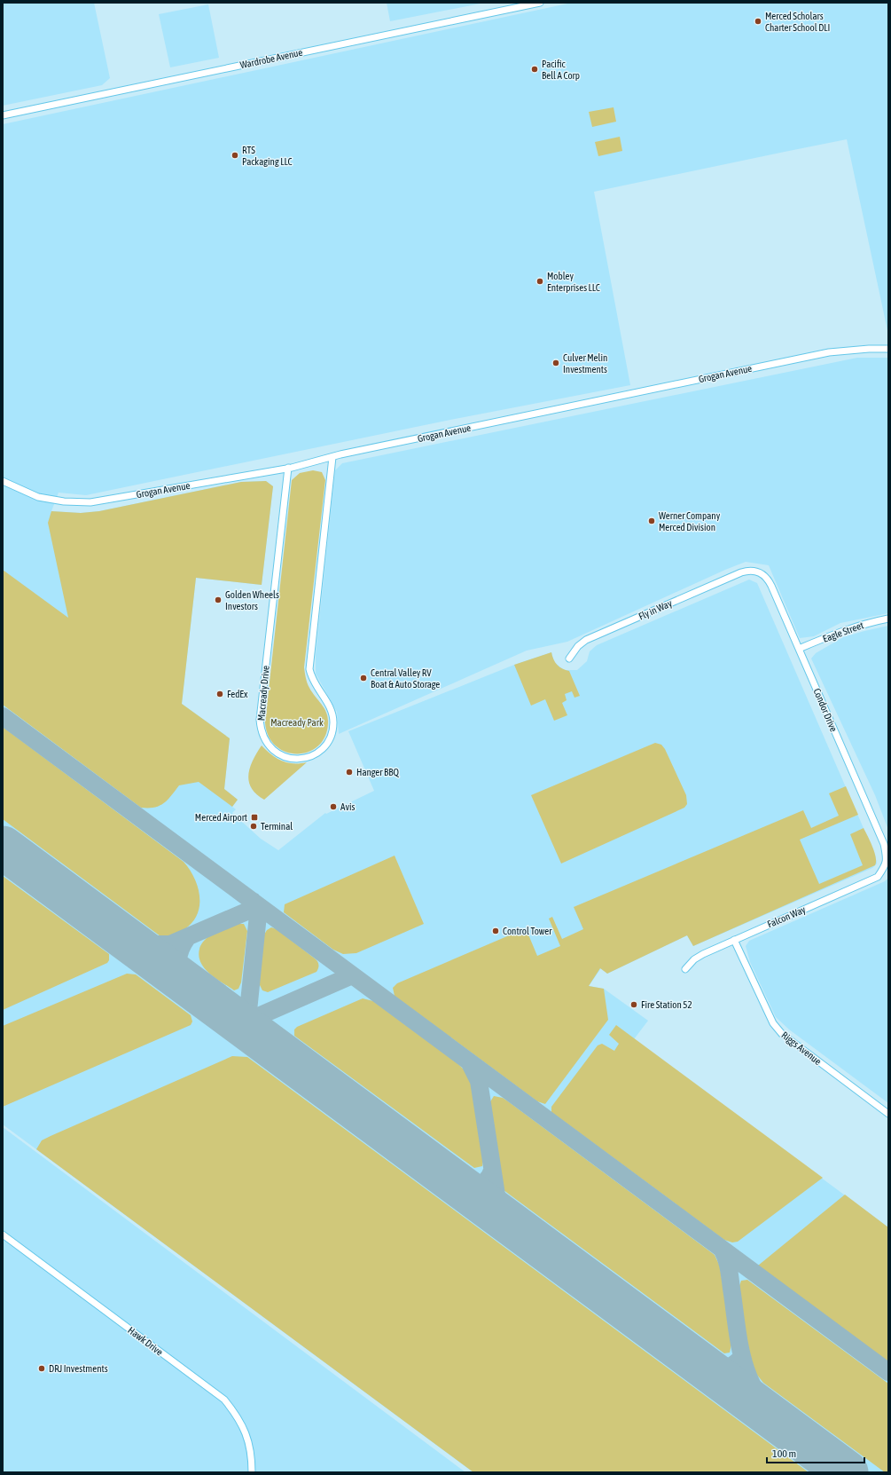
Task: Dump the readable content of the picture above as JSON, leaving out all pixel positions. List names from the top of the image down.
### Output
{
  "streets": {
    "street": [
      "Wardrobe Avenue",
      "Grogan Avenue",
      "Fly in Way",
      "Eagle Street",
      "Macready Drive",
      "Condor Drive",
      "Falcon Way",
      "Riggs Avenue",
      "Hawk Drive"
    ]
  },
  "crossings": [
    ["Grogan Avenue", "Macready Drive"],
    ["Fly in Way", "Condor Drive"],
    ["Eagle Street", "Condor Drive"],
    ["Condor Drive", "Falcon Way"],
    ["Falcon Way", "Riggs Avenue"]
  ],
  "parks": ["Macready Park"],
  "places": {
    "other": [
      "Merced Scholars Charter School DLI",
      "Pacific Bell A Corp",
      "RTS Packaging LLC",
      "Mobley Enterprises LLC",
      "Culver Melin Investments",
      "Werner Company Merced Division",
      "Golden Wheels Investors",
      "Central Valley RV Boat & Auto Storage",
      "FedEx",
      "Hanger BBQ",
      "Avis",
      "Terminal",
      "Control Tower",
      "Fire Station 52",
      "DRJ Investments"
    ],
    "transit": ["Merced Airport"]
  },
  "scale_bar": "100 m"
}
